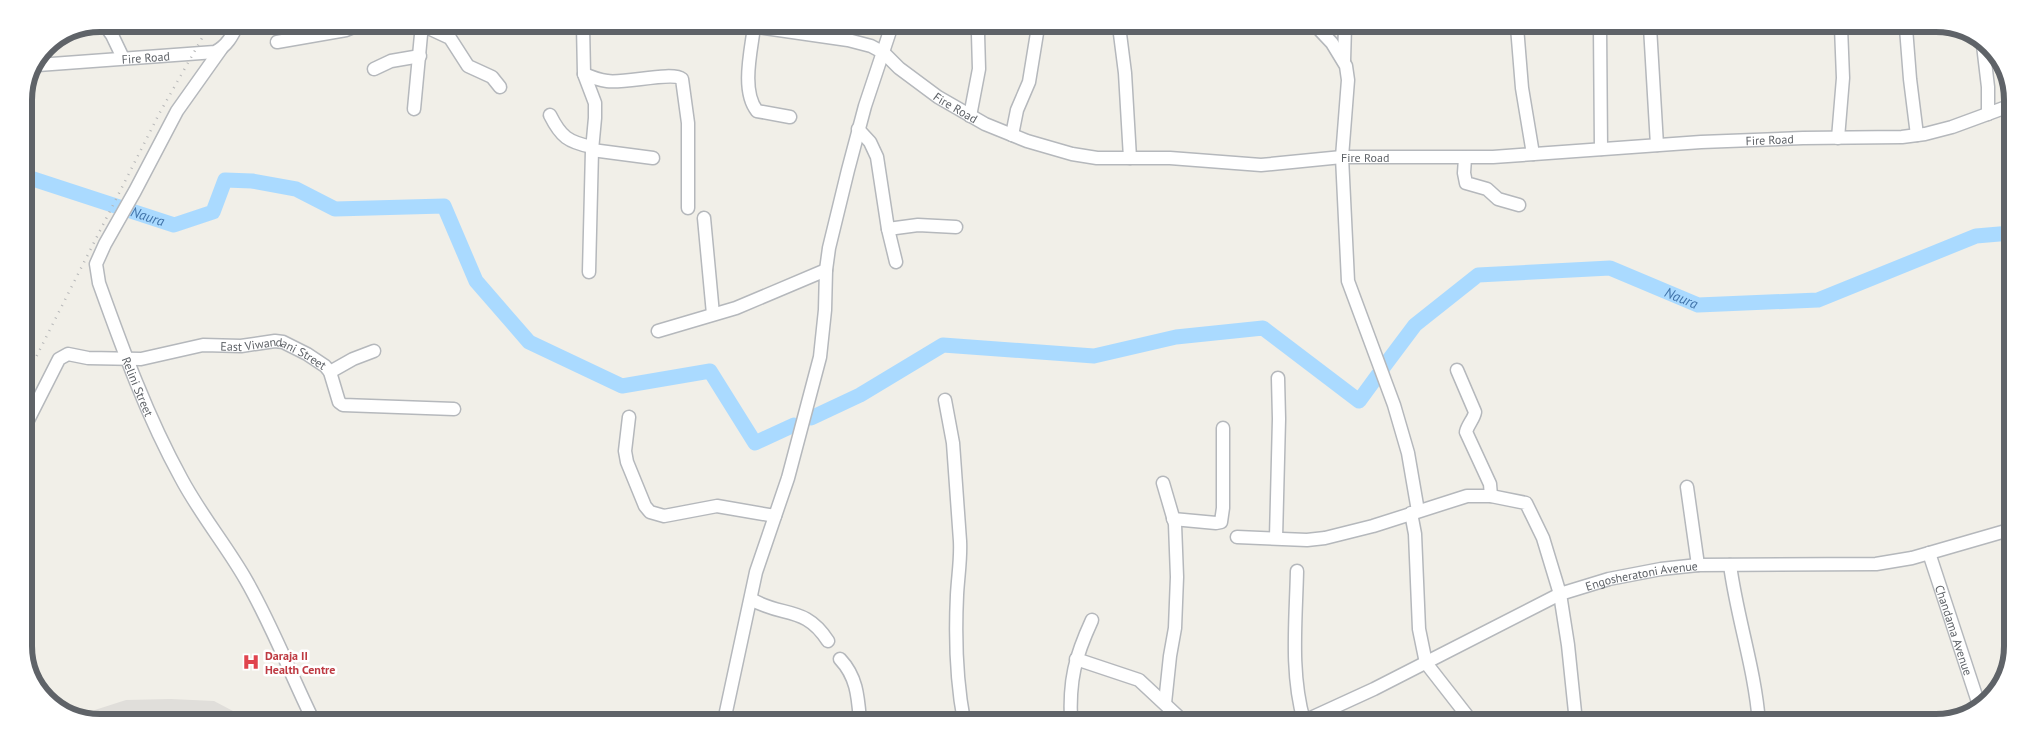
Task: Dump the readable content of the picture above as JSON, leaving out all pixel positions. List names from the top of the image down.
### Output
{
  "streets": {
    "street": [
      "Fire Road",
      "East Viwandani Street",
      "Relini Street",
      "Engosheratoni Avenue",
      "Chandama Avenue"
    ]
  },
  "crossings": [
    ["Fire Road", "Relini Street"],
    ["East Viwandani Street", "Relini Street"],
    ["Engosheratoni Avenue", "Chandama Avenue"]
  ],
  "water": ["Naura"],
  "places": {
    "hospital": ["Daraja II Health Centre"]
  }
}
